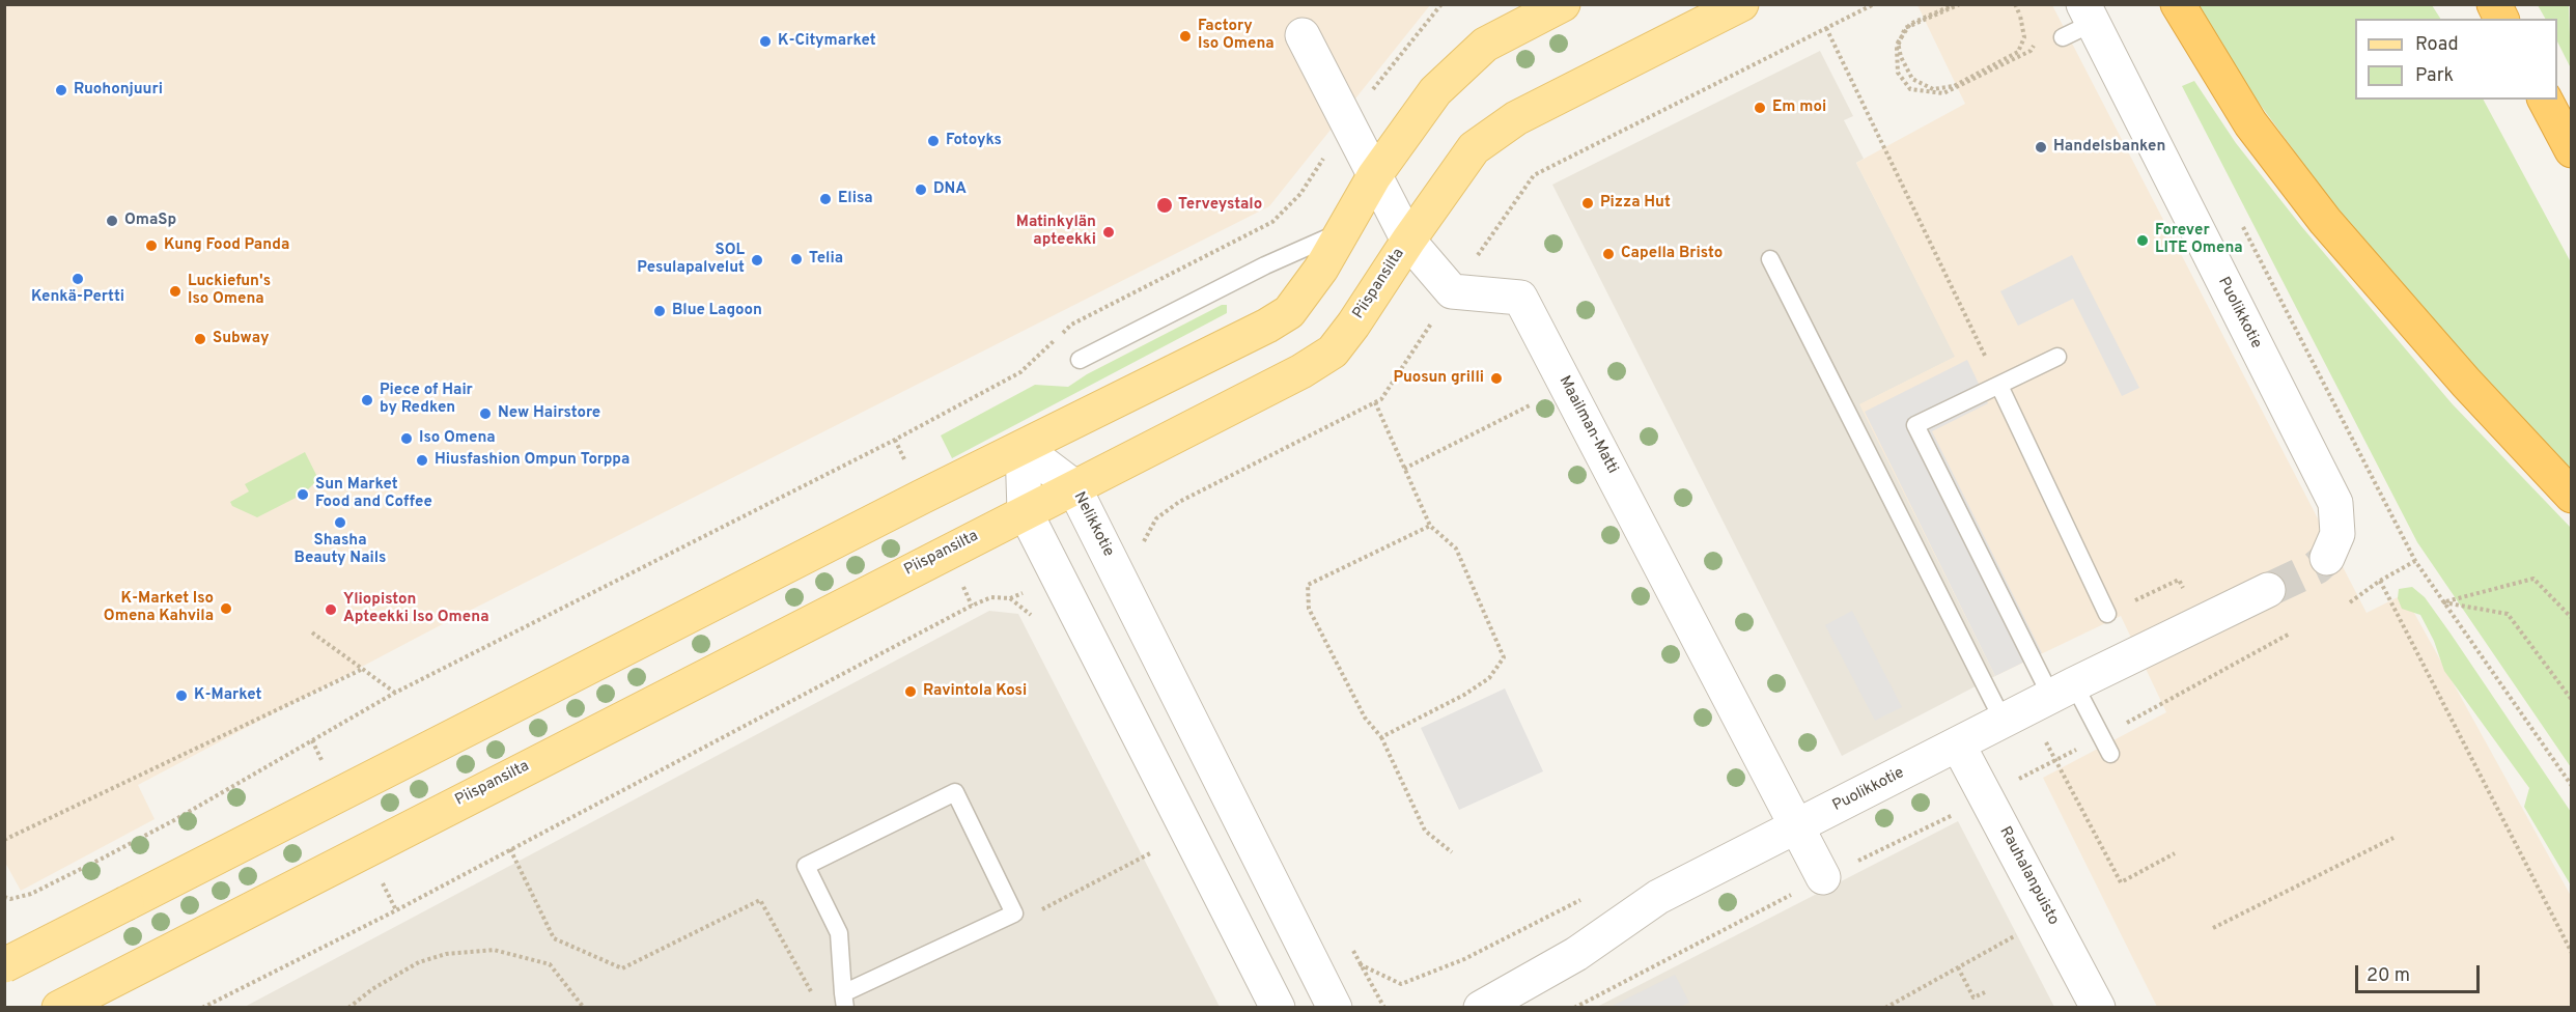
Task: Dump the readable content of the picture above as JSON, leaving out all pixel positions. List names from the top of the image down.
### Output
{
  "streets": {
    "main road": ["Piispansilta"],
    "street": [
      "Puolikkotie",
      "Maailman-Matti",
      "Nelikkotie",
      "Rauhalanpuisto"
    ]
  },
  "crossings": [
    ["Piispansilta", "Maailman-Matti"],
    ["Piispansilta", "Nelikkotie"],
    ["Puolikkotie", "Maailman-Matti"],
    ["Puolikkotie", "Rauhalanpuisto"]
  ],
  "places": [
    "Factory Iso Omena",
    "K-Citymarket",
    "Ruohonjuuri",
    "Em moi",
    "Fotoyks",
    "Handelsbanken",
    "DNA",
    "Elisa",
    "Pizza Hut",
    "Terveystalo",
    "OmaSp",
    "Matinkylän apteekki",
    "Forever LITE Omena",
    "Kung Food Panda",
    "Capella Bristo",
    "Telia",
    "SOL Pesulapalvelut",
    "Kenkä-Pertti",
    "Luckiefun's Iso Omena",
    "Blue Lagoon",
    "Subway",
    "Puosun grilli",
    "Piece of Hair by Redken",
    "New Hairstore",
    "Iso Omena",
    "Hiusfashion Ompun Torppa",
    "Sun Market Food and Coffee",
    "Shasha Beauty Nails",
    "K-Market Iso Omena Kahvila",
    "Yliopiston Apteekki Iso Omena",
    "Ravintola Kosi",
    "K-Market"
  ],
  "legend": ["Road", "Park"],
  "scale_bar": "20 m"
}
